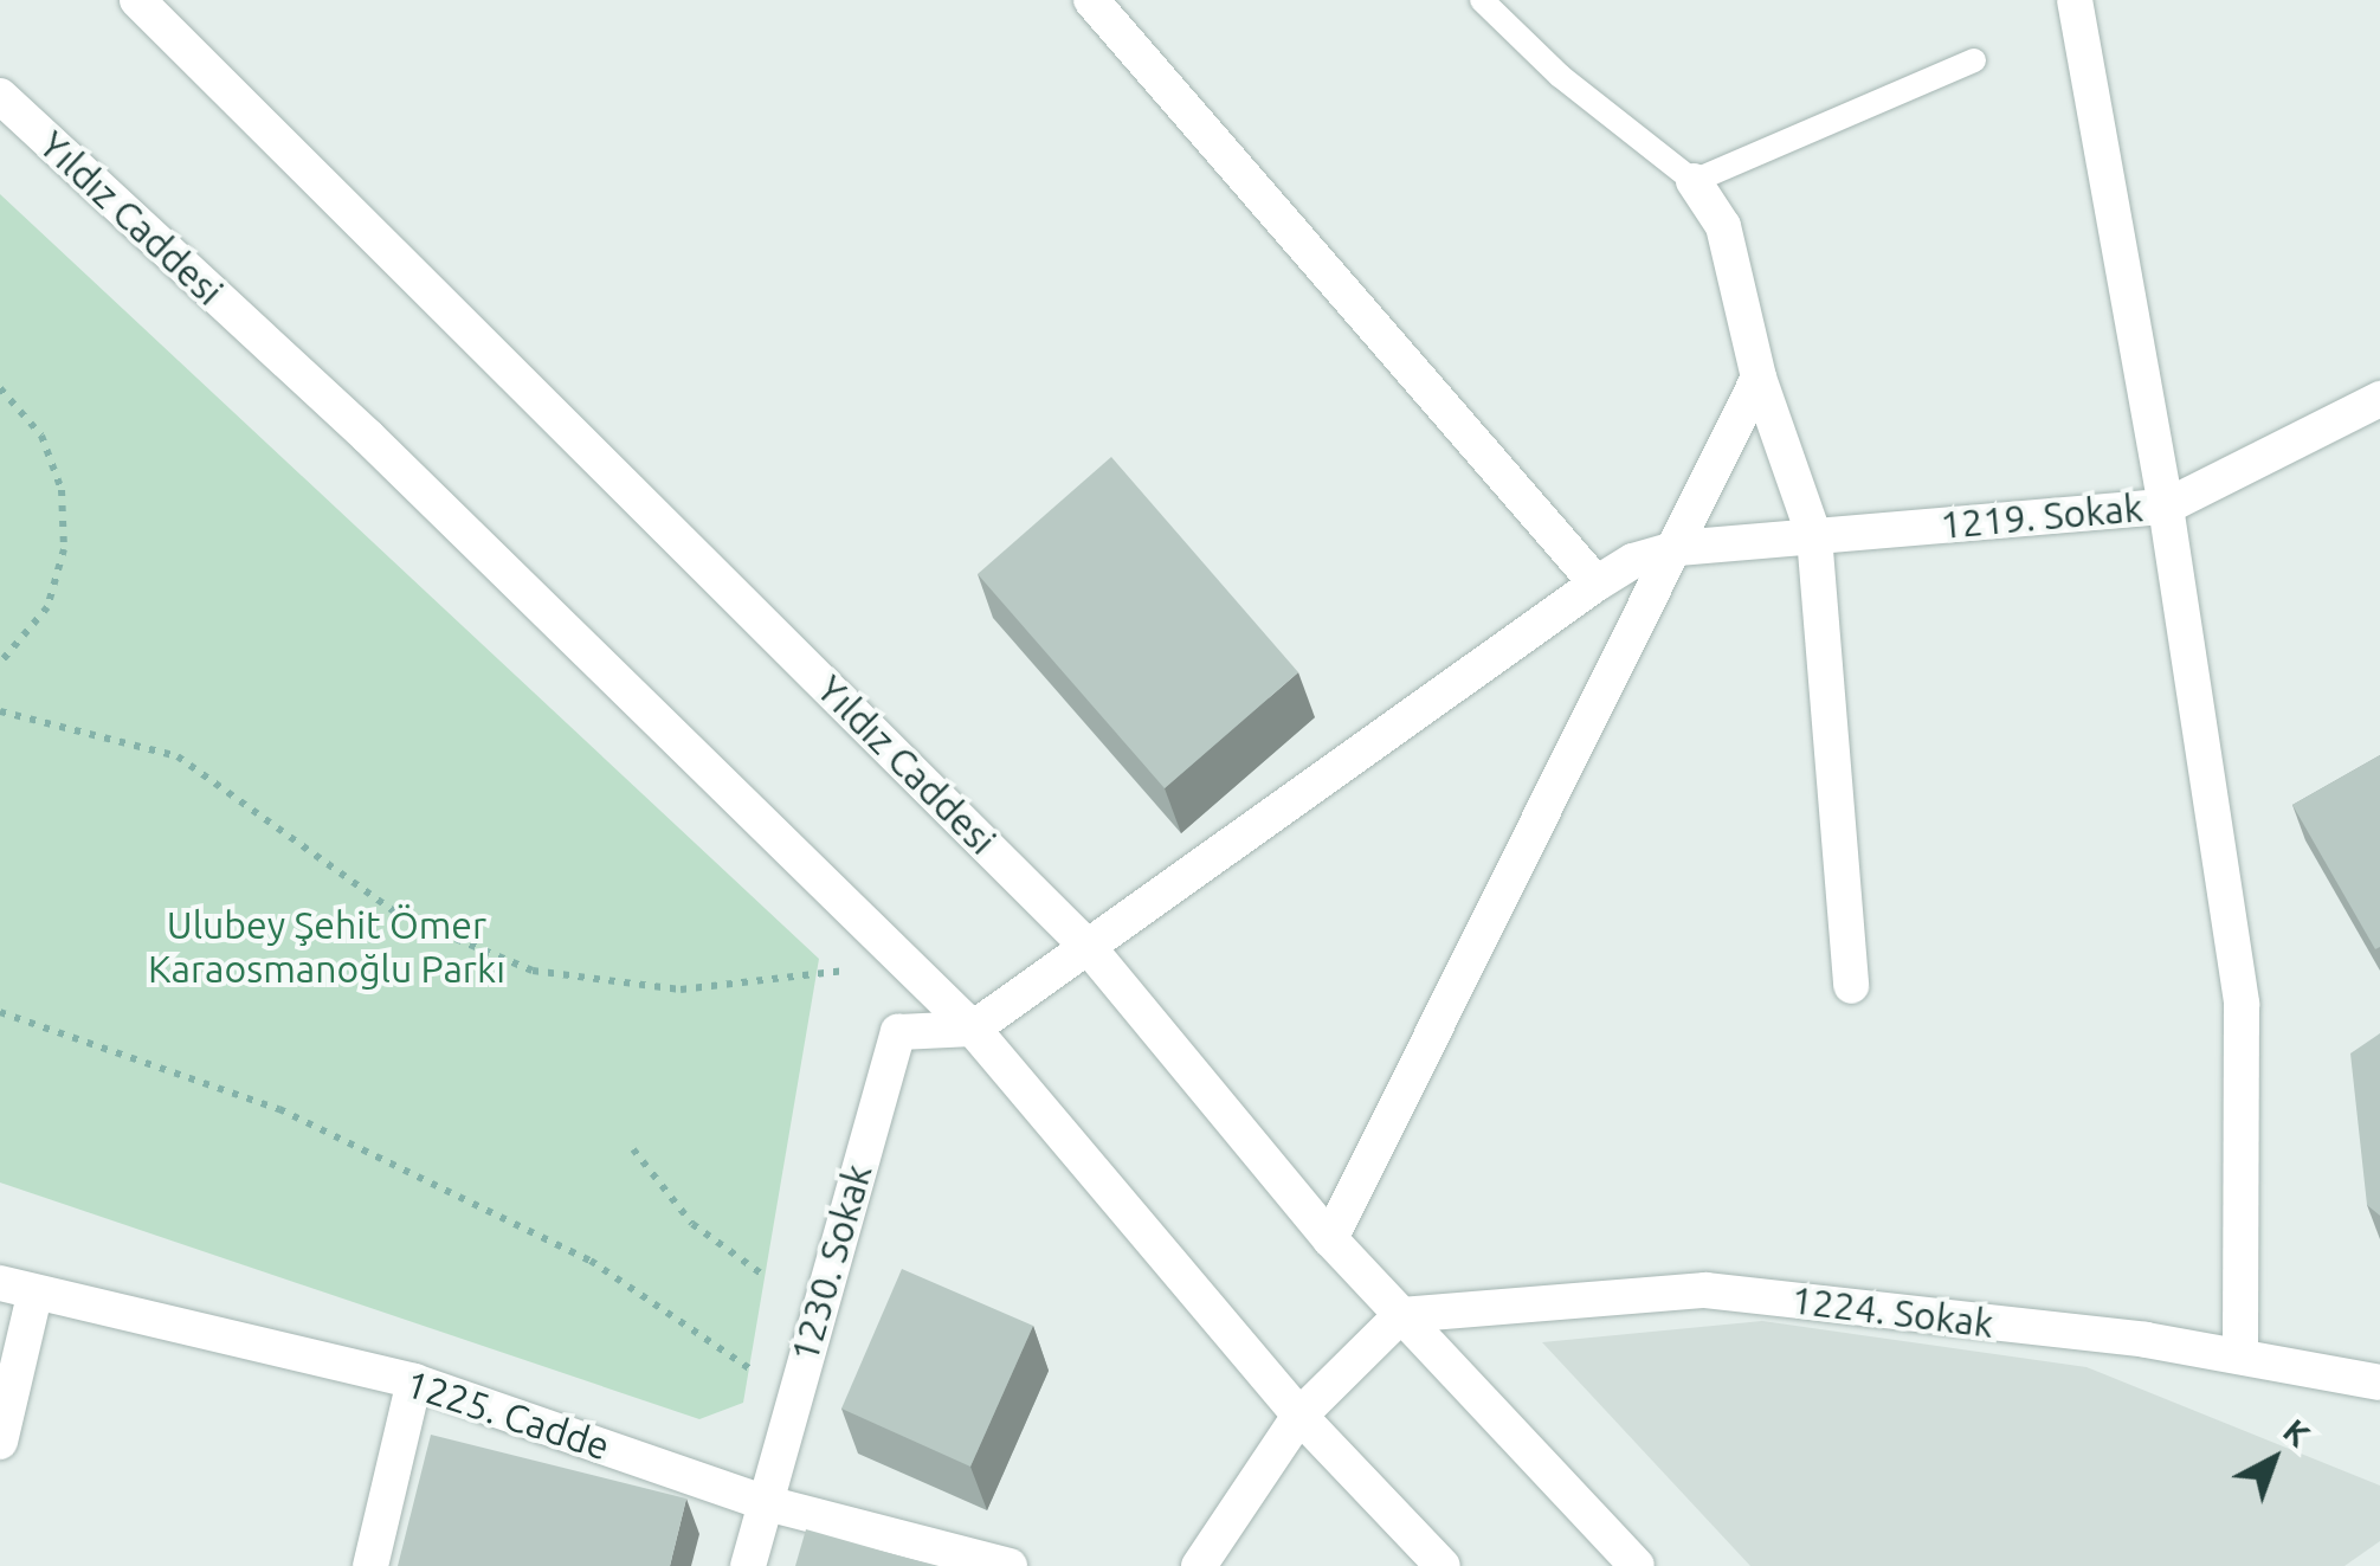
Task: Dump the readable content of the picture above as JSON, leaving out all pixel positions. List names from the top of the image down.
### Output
{
  "streets": {
    "street": [
      "Yıldız Caddesi",
      "1219. Sokak",
      "1230. Sokak",
      "1224. Sokak",
      "1225. Cadde"
    ]
  },
  "crossings": [
    ["Yıldız Caddesi", "1219. Sokak"],
    ["Yıldız Caddesi", "1230. Sokak"],
    ["Yıldız Caddesi", "1224. Sokak"],
    ["1219. Sokak", "1230. Sokak"],
    ["1230. Sokak", "1225. Cadde"]
  ],
  "parks": ["Ulubey Şehit Ömer Karaosmanoğlu Parkı"],
  "north": "top right"
}
